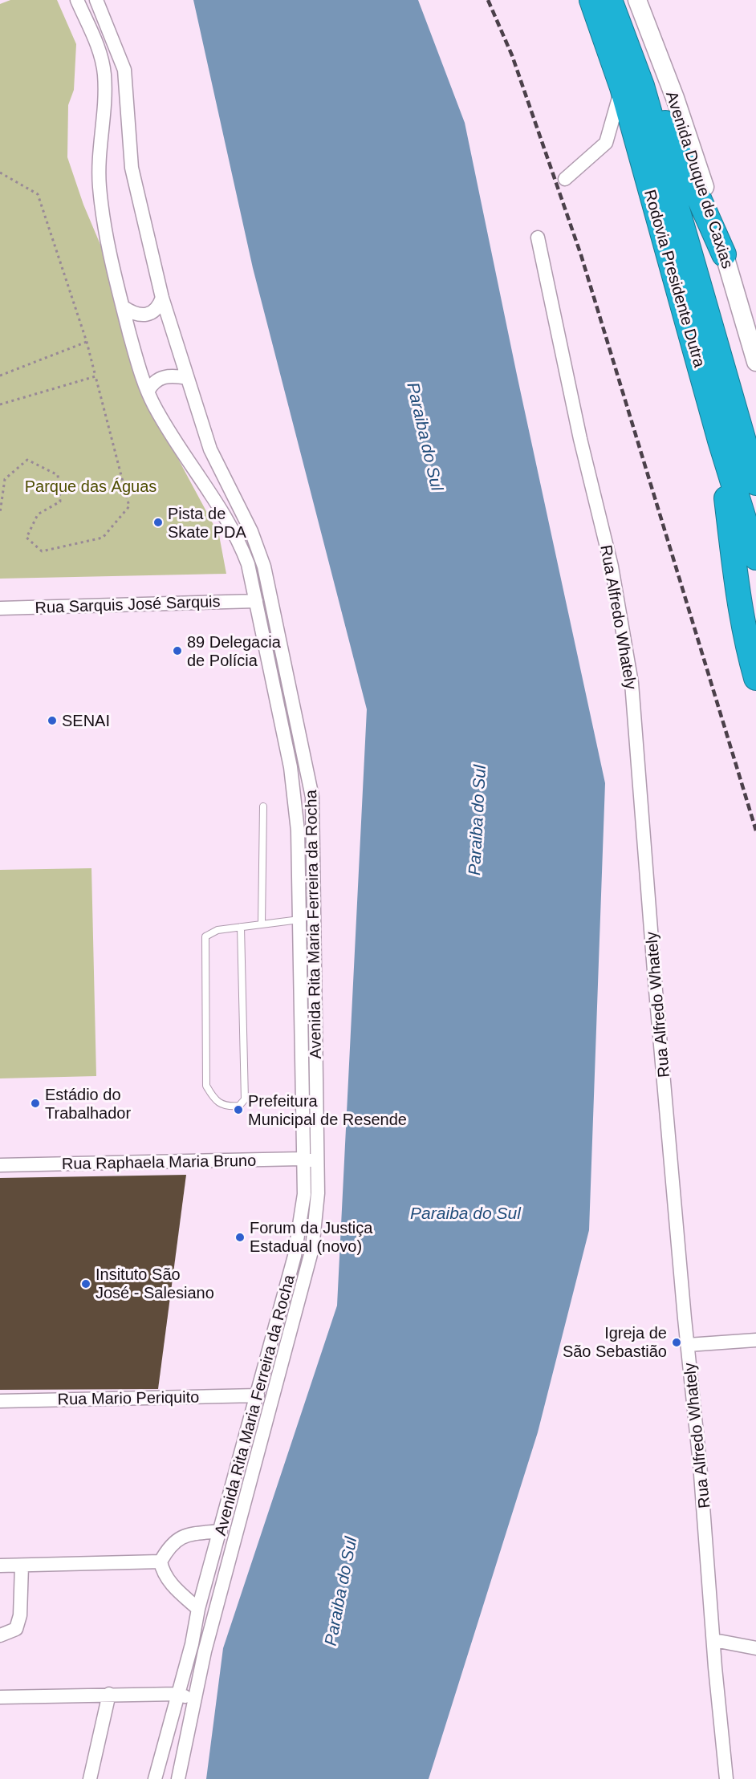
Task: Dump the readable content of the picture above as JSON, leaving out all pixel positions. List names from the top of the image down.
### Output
{
  "streets": {
    "highway": ["Rodovia Presidente Dutra"],
    "street": [
      "Avenida Duque de Caxias",
      "Rua Sarquis José Sarquis",
      "Rua Alfredo Whately",
      "Avenida Rita Maria Ferreira da Rocha",
      "Rua Raphaela Maria Bruno",
      "Rua Mario Periquito"
    ]
  },
  "crossings": [
    ["Rua Sarquis José Sarquis", "Avenida Rita Maria Ferreira da Rocha"],
    ["Avenida Rita Maria Ferreira da Rocha", "Rua Raphaela Maria Bruno"],
    ["Avenida Rita Maria Ferreira da Rocha", "Rua Mario Periquito"]
  ],
  "water": ["Paraiba do Sul"],
  "parks": ["Parque das Águas"],
  "places": [
    "Pista de Skate PDA",
    "89 Delegacia de Polícia",
    "SENAI",
    "Estádio do Trabalhador",
    "Prefeitura Municipal de Resende",
    "Forum da Justiça Estadual (novo)",
    "Insituto São José - Salesiano",
    "Igreja de São Sebastião"
  ]
}
